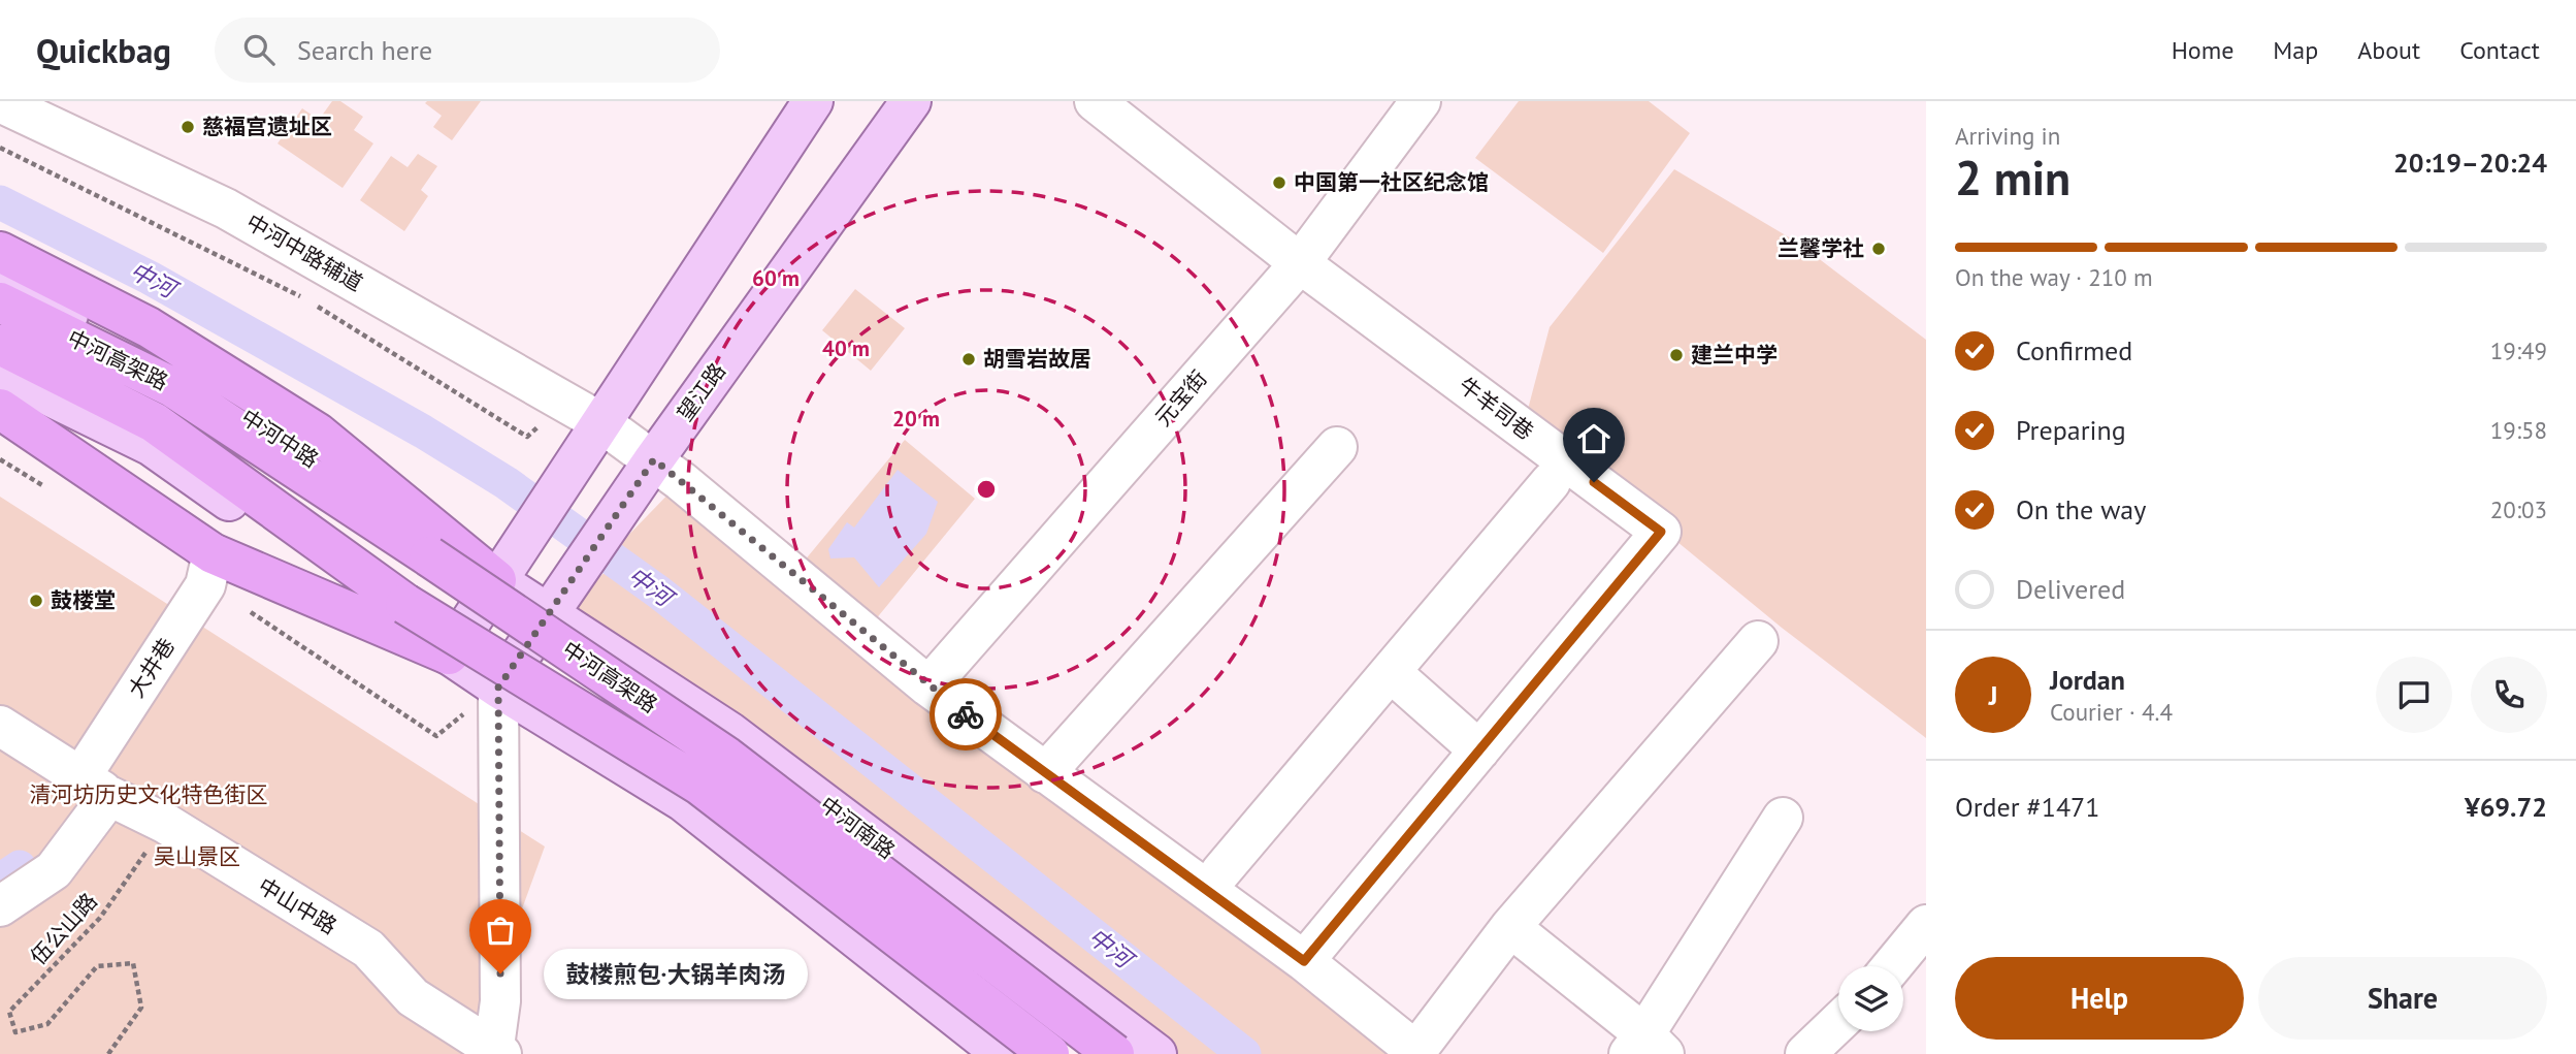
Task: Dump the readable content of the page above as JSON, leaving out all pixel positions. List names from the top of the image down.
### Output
{
  "streets": {
    "highway": ["中河高架路"],
    "main road": ["望江路", "中河中路", "中河南路"],
    "street": [
      "中河中路辅道",
      "元宝街",
      "牛羊司巷",
      "大井巷",
      "中山中路"
    ],
    "path": ["伍公山路"]
  },
  "crossings": [
    ["中河中路辅道", "望江路"],
    ["中河中路辅道", "元宝街"],
    ["中河中路辅道", "牛羊司巷"],
    ["望江路", "中河中路"],
    ["望江路", "中河南路"],
    ["元宝街", "牛羊司巷"],
    ["中河中路", "中河南路"],
    ["大井巷", "中山中路"],
    ["中山中路", "伍公山路"]
  ],
  "water": ["中河"],
  "parks": ["清河坊历史文化特色街区", "吴山景区"],
  "places": [
    "慈福宫遗址区",
    "中国第一社区纪念馆",
    "兰馨学社",
    "建兰中学",
    "胡雪岩故居",
    "鼓楼堂",
    "鼓楼煎包·大锅羊肉汤"
  ],
  "page": {
    "header": "Quickbag",
    "search": "Search here",
    "nav": [
      "Home",
      "Map",
      "About",
      "Contact"
    ],
    "heading": ["2 min", "Arriving in", "20:19–20:24"],
    "panel": [
      "Jordan",
      "Courier · 4.4",
      "Order #1471",
      "¥69.72"
    ],
    "bar": "On the way · 210 m",
    "list": [
      ["Confirmed", "19:49"],
      ["Preparing", "19:58"],
      ["On the way", "20:03"],
      "Delivered"
    ],
    "round": "J",
    "buttons": ["Help", "Share"],
    "bubble": "鼓楼煎包·大锅羊肉汤"
  },
  "rings": ["60 m", "40 m", "20 m"]
}
